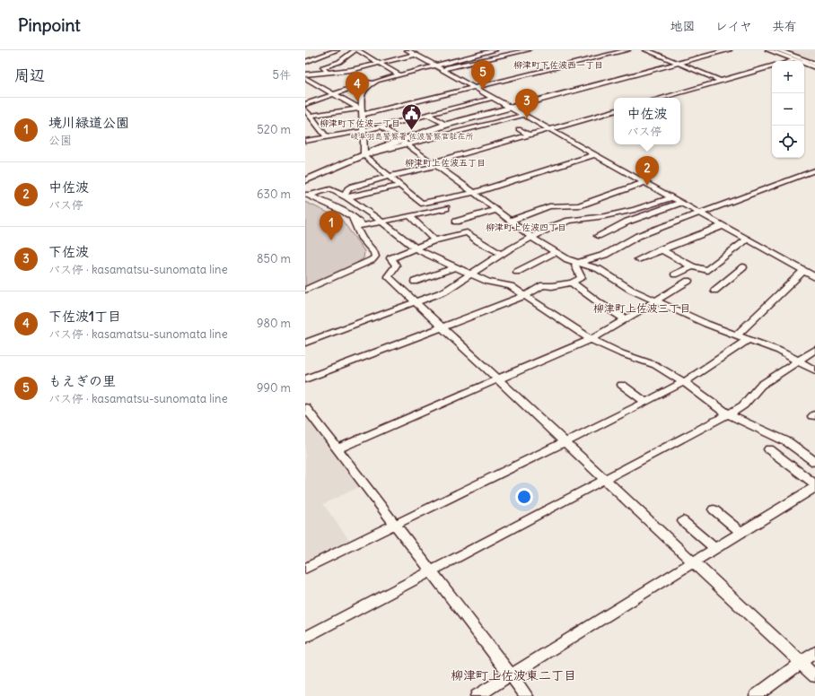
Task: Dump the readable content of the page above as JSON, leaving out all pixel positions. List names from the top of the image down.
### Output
{
  "districts": [
    "柳津町下佐波西一丁目",
    "柳津町下佐波一丁目",
    "柳津町上佐波五丁目",
    "柳津町上佐波四丁目",
    "柳津町上佐波三丁目",
    "柳津町上佐波東二丁目"
  ],
  "places": {
    "public building": ["岐阜羽島警察署 佐波警察官駐在所"]
  },
  "page": {
    "header": "Pinpoint",
    "nav": ["地図", "レイヤ", "共有"],
    "heading": ["周辺", "5件"],
    "pins": [
      "5",
      "4",
      "3",
      "2",
      "1"
    ],
    "map_buttons": ["+", "−"],
    "list": [
      {
        "mark": "1",
        "name": "境川緑道公園",
        "note": "公園",
        "value": "520 m"
      },
      {
        "mark": "2",
        "name": "中佐波",
        "note": "バス停",
        "value": "630 m"
      },
      {
        "mark": "3",
        "name": "下佐波",
        "note": "バス停 · kasamatsu-sunomata line",
        "value": "850 m"
      },
      {
        "mark": "4",
        "name": "下佐波1丁目",
        "note": "バス停 · kasamatsu-sunomata line",
        "value": "980 m"
      },
      {
        "mark": "5",
        "name": "もえぎの里",
        "note": "バス停 · kasamatsu-sunomata line",
        "value": "990 m"
      }
    ],
    "popup": ["中佐波", "バス停"]
  }
}
